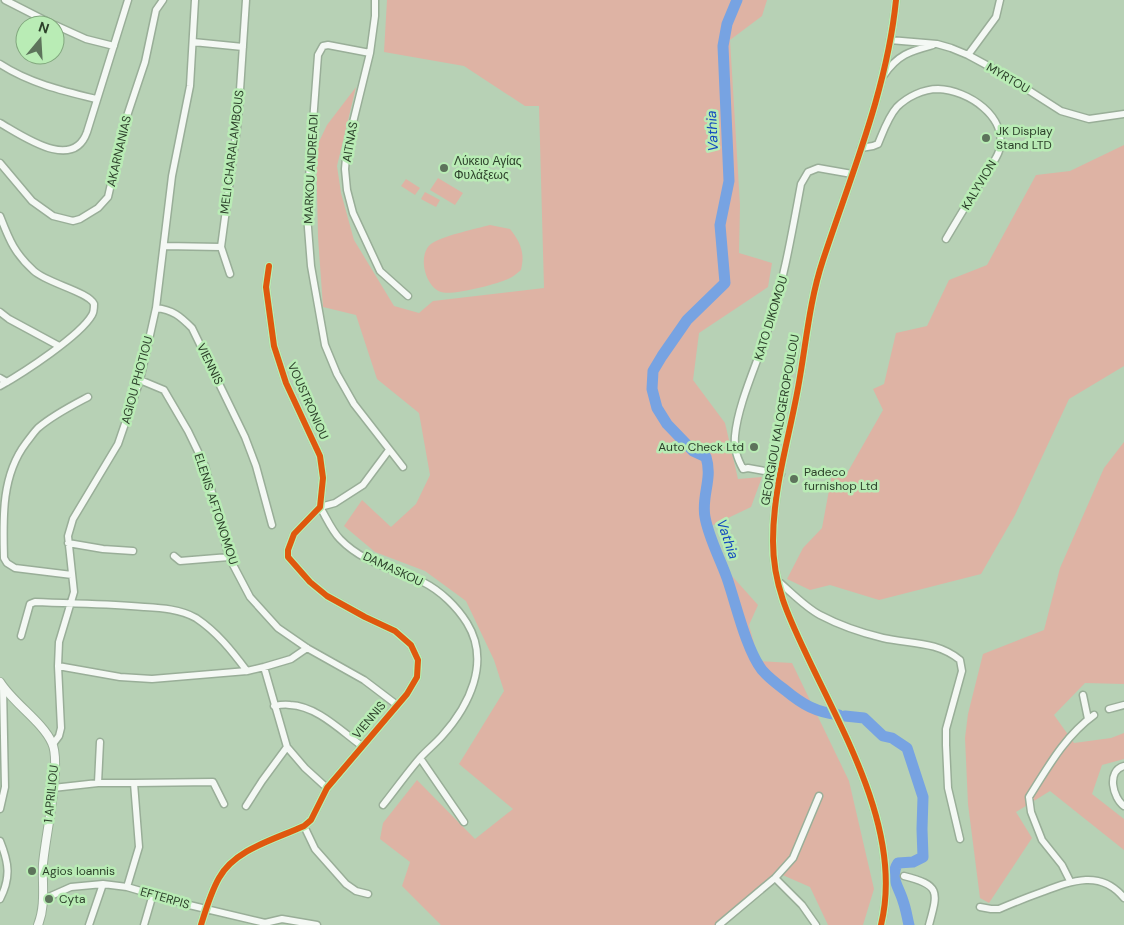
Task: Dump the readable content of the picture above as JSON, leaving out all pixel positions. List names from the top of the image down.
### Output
{
  "streets": {
    "main road": ["1 APRILIOU"],
    "street": [
      "MYRTOU",
      "AITNAS",
      "AKARNANIAS",
      "MELI CHARALAMBOUS",
      "MARKOU ANDREADI",
      "KALYVION",
      "KATO DIKOMOU",
      "VIENNIS",
      "AGIOU PHOTIOU",
      "VOUSTRONIOU",
      "GEORGIOU KALOGEROPOULOU",
      "ELENIS AFTONOMOU",
      "DAMASKOU",
      "EFTERPIS"
    ]
  },
  "crossings": [
    ["MYRTOU", "GEORGIOU KALOGEROPOULOU"],
    ["AITNAS", "MARKOU ANDREADI"],
    ["KALYVION", "GEORGIOU KALOGEROPOULOU"],
    ["KATO DIKOMOU", "GEORGIOU KALOGEROPOULOU"],
    ["VIENNIS", "AGIOU PHOTIOU"],
    ["VIENNIS", "VOUSTRONIOU"],
    ["VIENNIS", "ELENIS AFTONOMOU"],
    ["VIENNIS", "DAMASKOU"],
    ["AGIOU PHOTIOU", "ELENIS AFTONOMOU"],
    ["AGIOU PHOTIOU", "1 APRILIOU"],
    ["VOUSTRONIOU", "DAMASKOU"],
    ["1 APRILIOU", "EFTERPIS"]
  ],
  "water": ["Vathia"],
  "places": [
    "JK Display Stand LTD",
    "Λύκειο Αγίας Φυλάξεως",
    "Auto Check Ltd",
    "Padeco furnishop Ltd",
    "Agios Ioannis",
    "Cyta"
  ],
  "north": "top"
}
